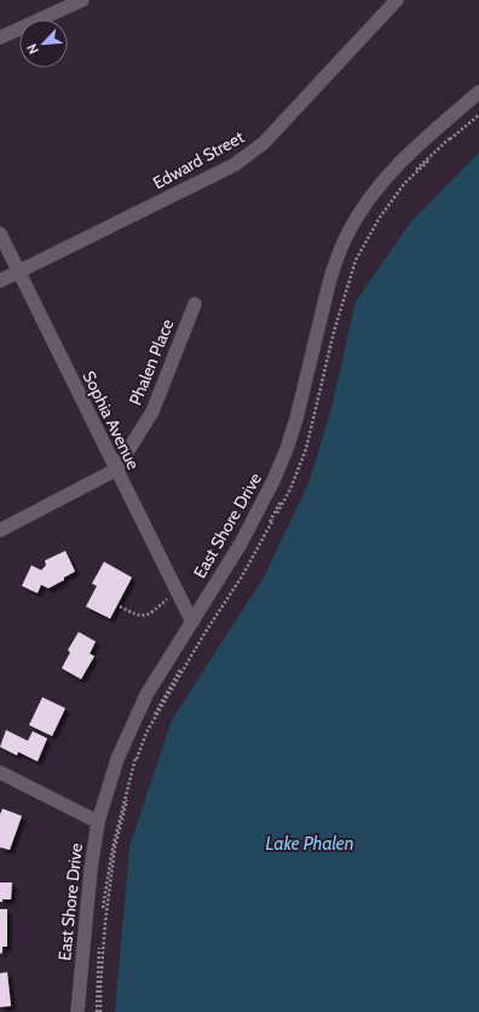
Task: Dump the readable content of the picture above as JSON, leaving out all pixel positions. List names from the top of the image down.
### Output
{
  "streets": {
    "street": [
      "Edward Street",
      "Phalen Place",
      "Sophia Avenue",
      "East Shore Drive"
    ]
  },
  "crossings": [
    ["Edward Street", "Sophia Avenue"],
    ["Phalen Place", "Sophia Avenue"],
    ["Sophia Avenue", "East Shore Drive"]
  ],
  "water": ["Lake Phalen"],
  "north": "bottom left"
}
